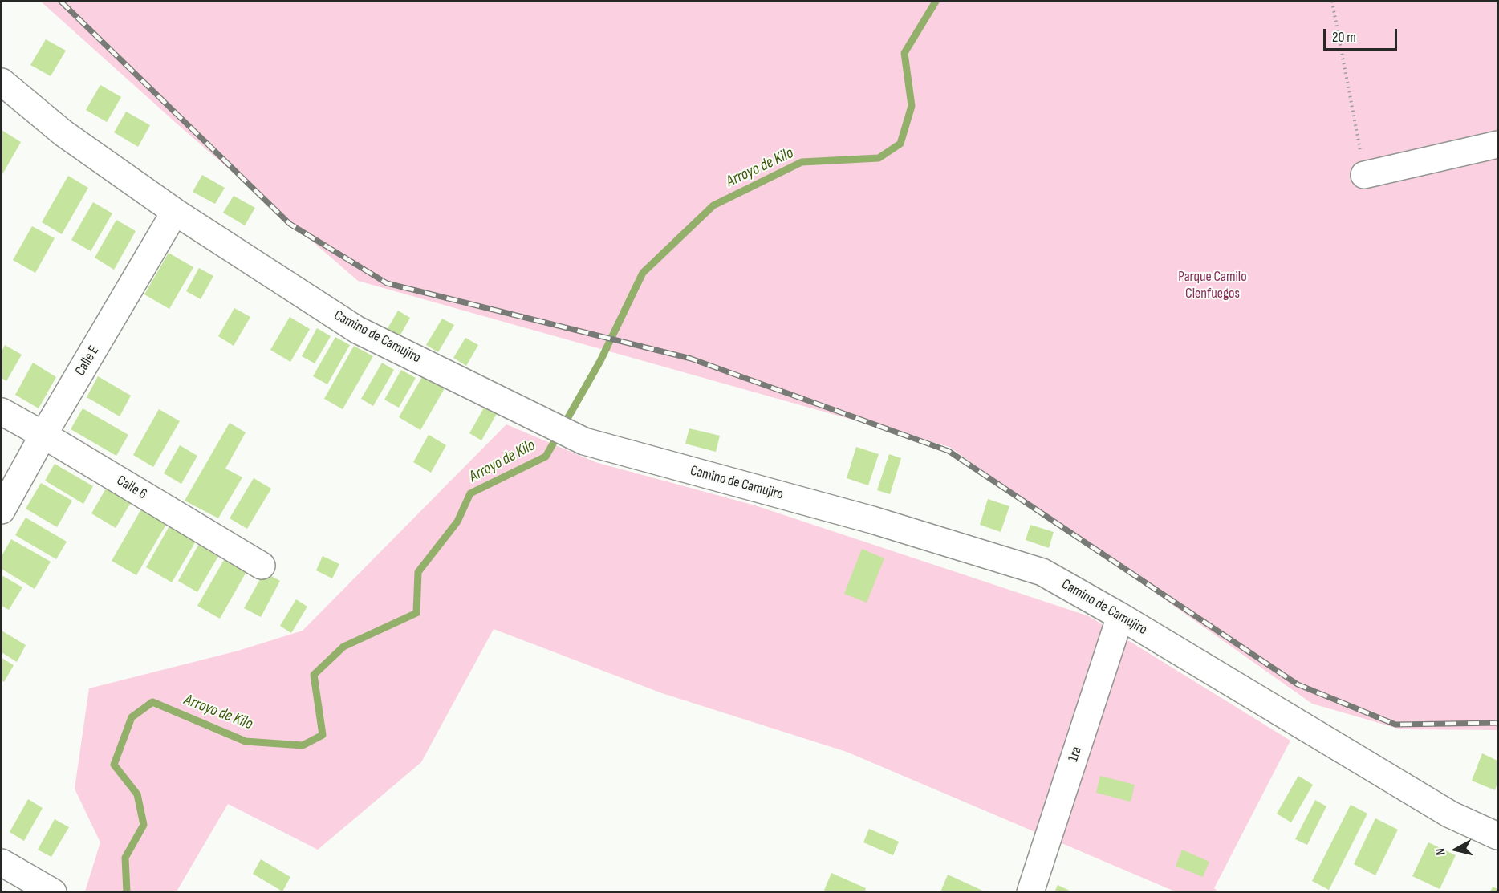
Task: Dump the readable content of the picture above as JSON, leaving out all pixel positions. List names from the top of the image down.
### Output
{
  "streets": {
    "street": [
      "Camino de Camujiro",
      "Calle E",
      "Calle 6",
      "1ra"
    ]
  },
  "crossings": [
    ["Camino de Camujiro", "Calle E"],
    ["Camino de Camujiro", "1ra"],
    ["Calle E", "Calle 6"]
  ],
  "water": ["Arroyo de Kilo"],
  "parks": ["Parque Camilo Cienfuegos"],
  "scale_bar": "20 m",
  "north": "left"
}
